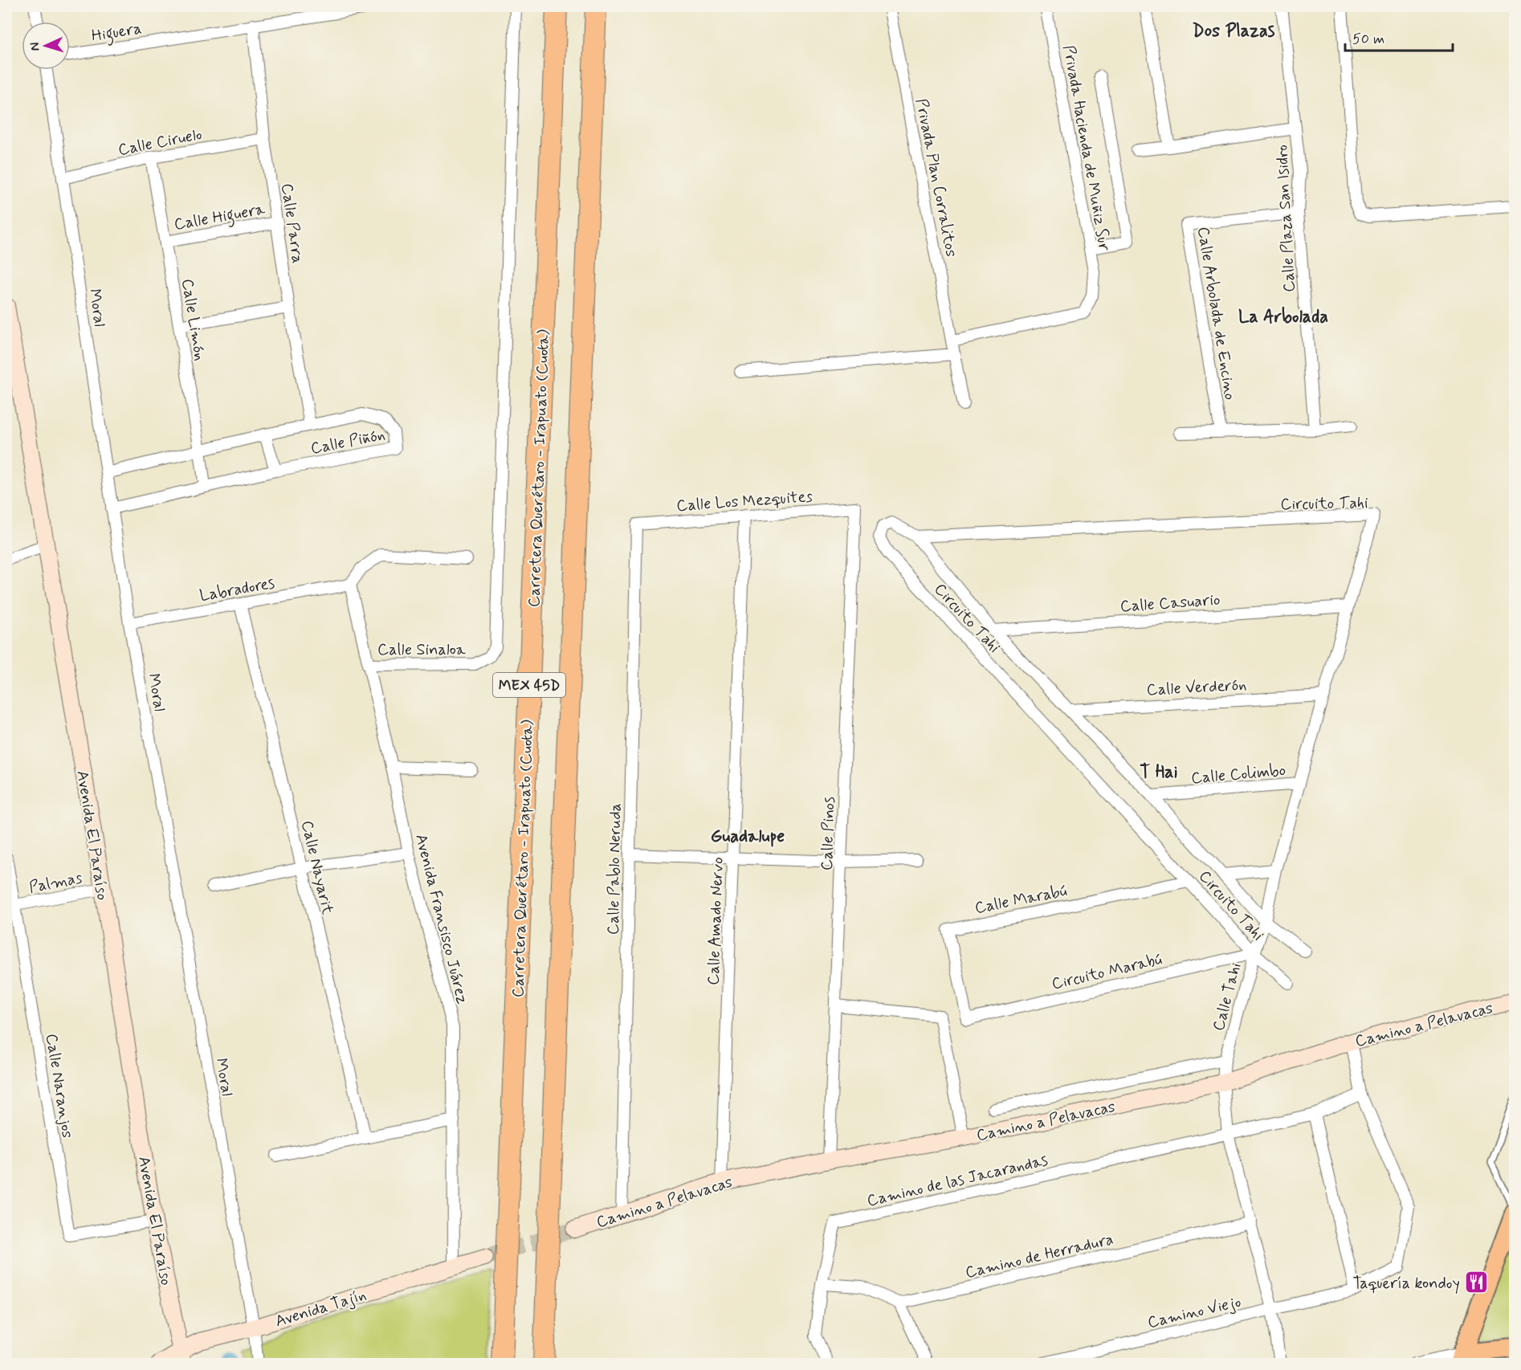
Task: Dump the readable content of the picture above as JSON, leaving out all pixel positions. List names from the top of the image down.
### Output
{
  "streets": {
    "highway": ["Carretera Querétaro - Irapuato (Cuota)", "MEX 45D"],
    "street": [
      "Higuera",
      "Calle Ciruelo",
      "Privada Hacienda de Muñiz Sur",
      "Privada Plan Corralitos",
      "Calle Higuera",
      "Calle Plaza San Isidro",
      "Calle Parra",
      "Moral",
      "Calle Arbolada de Encino",
      "Calle Limón",
      "Calle Piñón",
      "Calle Los Mezquites",
      "Circuito Tahi",
      "Labradores",
      "Calle Casuario",
      "Calle Sinaloa",
      "Calle Verderón",
      "Calle Colimbo",
      "Calle Pinos",
      "Avenida El Paraíso",
      "Calle Nayarit",
      "Calle Pablo Neruda",
      "Palmas",
      "Calle Marabú",
      "Avenida Fransisco Juárez",
      "Calle Amado Nervo",
      "Circuito Marabú",
      "Calle Tahi",
      "Camino a Pelavacas",
      "Calle Naranjos",
      "Camino de las Jacarandas",
      "Camino de Herradura",
      "Avenida Tajín",
      "Camino Viejo"
    ]
  },
  "crossings": [
    ["Higuera", "Calle Parra"],
    ["Calle Ciruelo", "Calle Parra"],
    ["Calle Ciruelo", "Moral"],
    ["Calle Ciruelo", "Calle Limón"],
    ["Privada Hacienda de Muñiz Sur", "Privada Plan Corralitos"],
    ["Calle Higuera", "Calle Parra"],
    ["Calle Higuera", "Calle Limón"],
    ["Calle Plaza San Isidro", "Calle Arbolada de Encino"],
    ["Calle Parra", "Calle Piñón"],
    ["Moral", "Calle Piñón"],
    ["Moral", "Labradores"],
    ["Moral", "Avenida Tajín"],
    ["Calle Limón", "Calle Piñón"],
    ["Calle Los Mezquites", "Calle Pinos"],
    ["Calle Los Mezquites", "Calle Pablo Neruda"],
    ["Calle Los Mezquites", "Calle Amado Nervo"],
    ["Circuito Tahi", "Calle Casuario"],
    ["Circuito Tahi", "Calle Verderón"],
    ["Circuito Tahi", "Calle Colimbo"],
    ["Circuito Tahi", "Calle Marabú"],
    ["Circuito Tahi", "Circuito Marabú"],
    ["Circuito Tahi", "Calle Tahi"],
    ["Labradores", "Calle Nayarit"],
    ["Labradores", "Avenida Fransisco Juárez"],
    ["Calle Sinaloa", "Avenida Fransisco Juárez"],
    ["Calle Pinos", "Camino a Pelavacas"],
    ["Avenida El Paraíso", "Palmas"],
    ["Avenida El Paraíso", "Calle Naranjos"],
    ["Avenida El Paraíso", "Avenida Tajín"],
    ["Calle Pablo Neruda", "Camino a Pelavacas"],
    ["Palmas", "Calle Naranjos"],
    ["Calle Marabú", "Circuito Marabú"],
    ["Avenida Fransisco Juárez", "Avenida Tajín"],
    ["Calle Amado Nervo", "Camino a Pelavacas"],
    ["Circuito Marabú", "Calle Tahi"],
    ["Calle Tahi", "Camino a Pelavacas"],
    ["Camino de las Jacarandas", "Camino Viejo"]
  ],
  "districts": [
    "Dos Plazas",
    "La Arbolada",
    "T Hai",
    "Guadalupe"
  ],
  "places": {
    "restaurant": ["Taquería kondoy"]
  },
  "scale_bar": "50 m",
  "north": "left"
}
